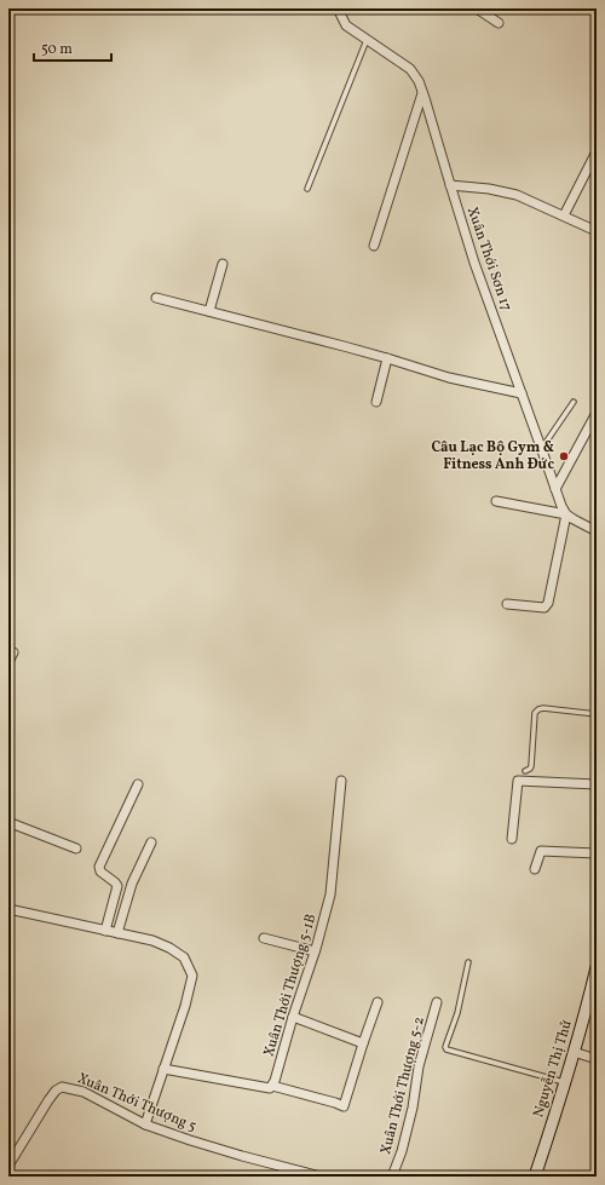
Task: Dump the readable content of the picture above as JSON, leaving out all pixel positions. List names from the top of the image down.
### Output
{
  "streets": {
    "street": [
      "Xuân Thới Sơn 17",
      "Xuân Thới Thượng 5-1B",
      "Nguyễn Thị Thử",
      "Xuân Thới Thượng 5-2",
      "Xuân Thới Thượng 5"
    ]
  },
  "places": ["Câu Lạc Bộ Gym & Fitness Anh Đức"],
  "scale_bar": "50 m"
}
